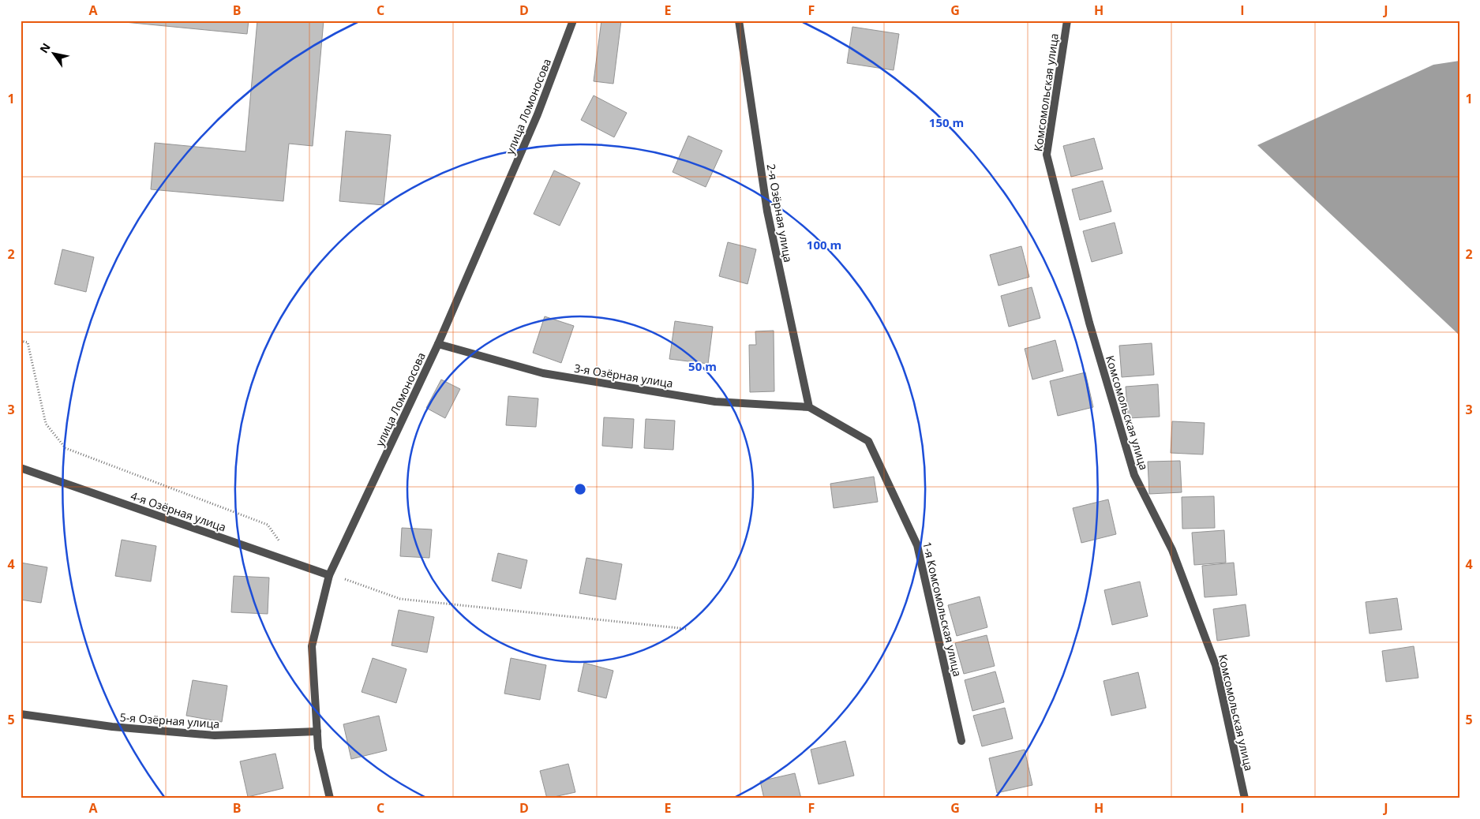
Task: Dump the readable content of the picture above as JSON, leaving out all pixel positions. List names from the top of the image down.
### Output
{
  "streets": {
    "street": [
      "Комсомольская улица",
      "улица Ломоносова",
      "2-я Озёрная улица",
      "3-я Озёрная улица",
      "4-я Озёрная улица",
      "1-я Комсомольская улица",
      "5-я Озёрная улица"
    ]
  },
  "crossings": [
    ["улица Ломоносова", "3-я Озёрная улица"],
    ["улица Ломоносова", "4-я Озёрная улица"],
    ["улица Ломоносова", "5-я Озёрная улица"],
    ["2-я Озёрная улица", "3-я Озёрная улица"],
    ["2-я Озёрная улица", "1-я Комсомольская улица"],
    ["3-я Озёрная улица", "1-я Комсомольская улица"]
  ],
  "north": "top left",
  "grid": {
    "columns": [
      "A",
      "B",
      "C",
      "D",
      "E",
      "F",
      "G",
      "H",
      "I",
      "J"
    ],
    "rows": [
      "1",
      "2",
      "3",
      "4",
      "5"
    ]
  },
  "rings": ["150 m", "100 m", "50 m"]
}
